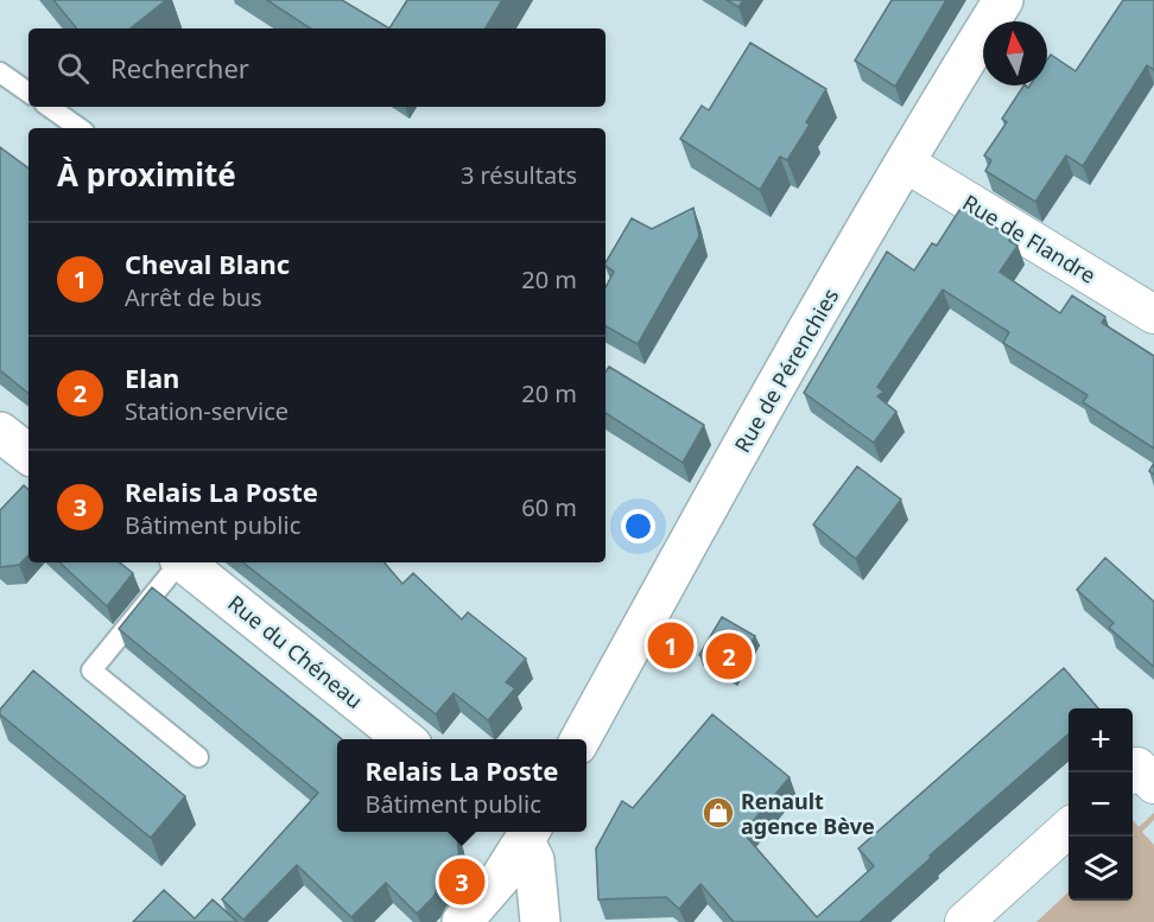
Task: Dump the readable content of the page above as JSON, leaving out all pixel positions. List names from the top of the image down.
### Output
{
  "streets": {
    "main road": ["Rue de Pérenchies", "Rue du Chéneau"],
    "street": ["Rue de Flandre"]
  },
  "crossings": [
    ["Rue de Flandre", "Rue de Pérenchies"]
  ],
  "places": {
    "shop": ["Renault agence Bève"]
  },
  "north": "top",
  "page": {
    "search": "Rechercher",
    "heading": ["À proximité", "3 résultats"],
    "list": [
      {
        "mark": "1",
        "name": "Cheval Blanc",
        "note": "Arrêt de bus",
        "value": "20 m"
      },
      {
        "mark": "2",
        "name": "Elan",
        "note": "Station-service",
        "value": "20 m"
      },
      {
        "mark": "3",
        "name": "Relais La Poste",
        "note": "Bâtiment public",
        "value": "60 m"
      }
    ],
    "pins": ["1", "2", "3"],
    "map_buttons": ["+", "−"],
    "popup": ["Relais La Poste", "Bâtiment public"]
  }
}
